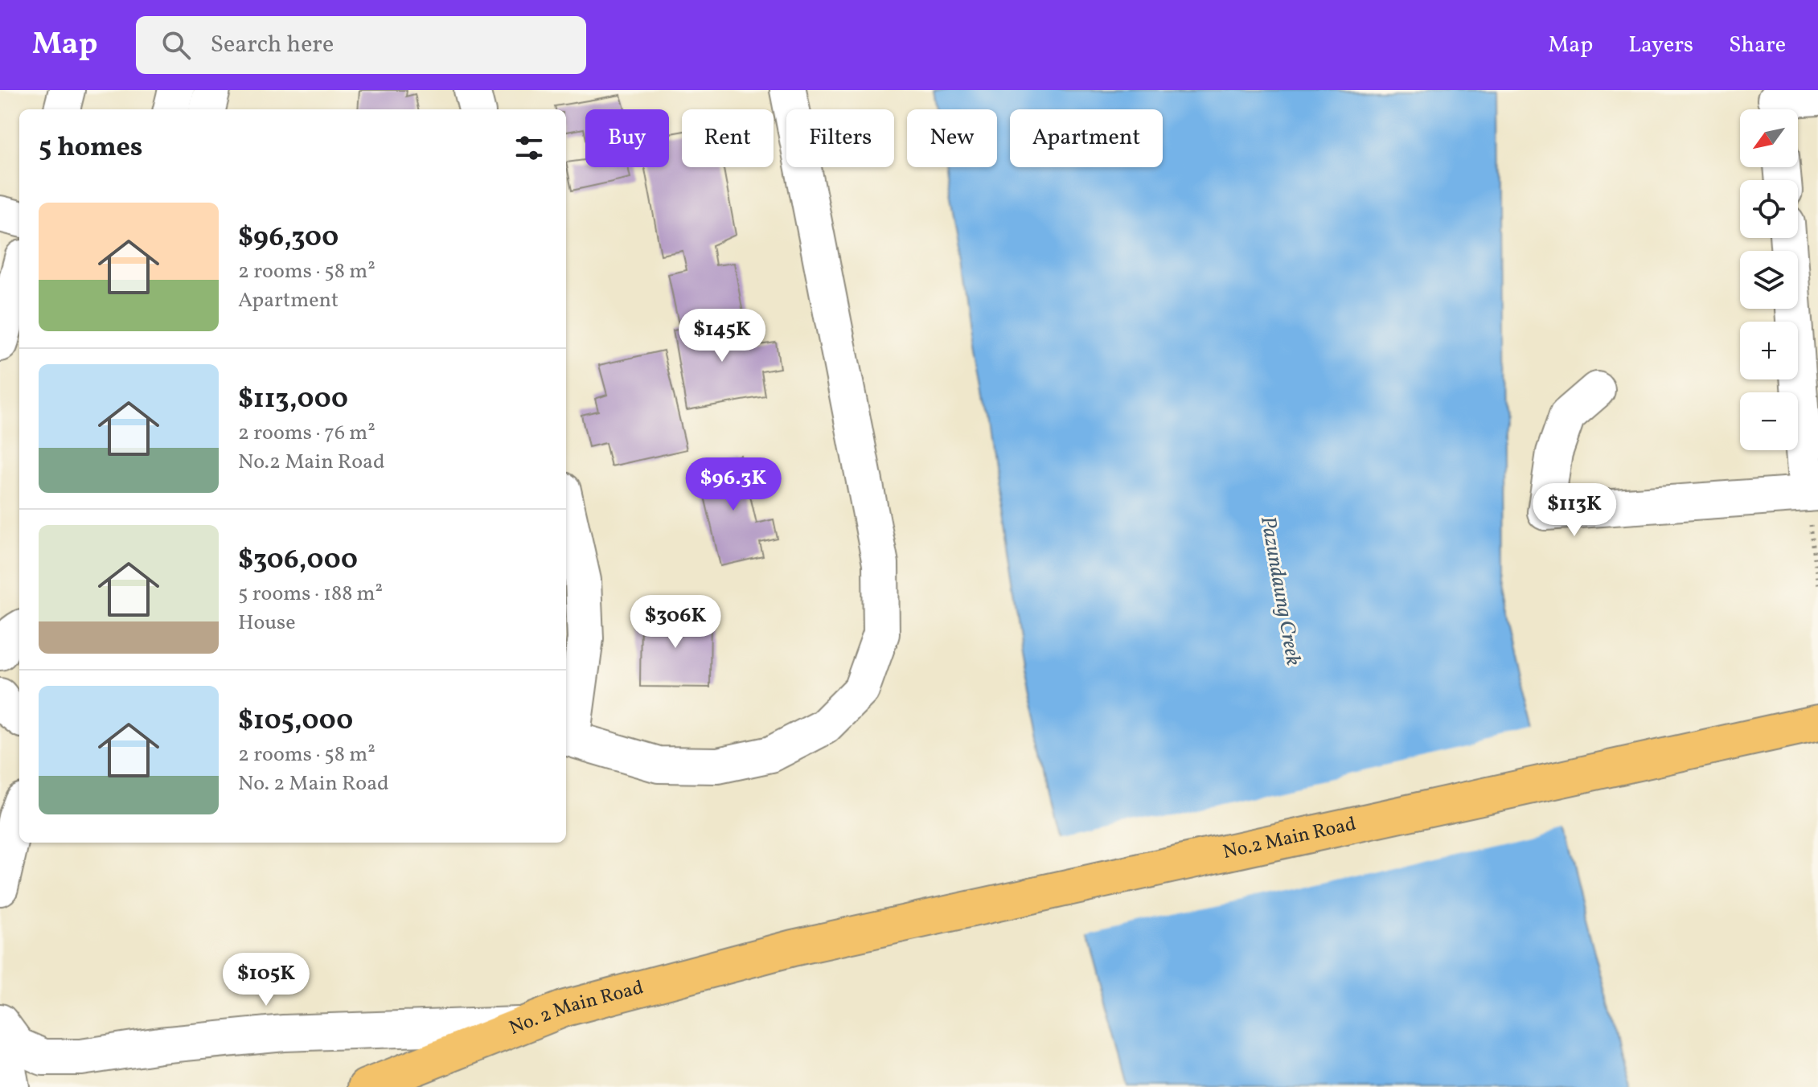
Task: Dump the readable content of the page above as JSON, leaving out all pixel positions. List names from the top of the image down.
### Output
{
  "streets": {
    "main road": ["No.2 Main Road", "No. 2 Main Road"]
  },
  "crossings": [
    ["No.2 Main Road", "No. 2 Main Road"]
  ],
  "water": ["Pazundaung Creek"],
  "north": "bottom left",
  "page": {
    "header": "Map",
    "search": "Search here",
    "nav": ["Map", "Layers", "Share"],
    "map_buttons": ["+", "−"],
    "chip": [
      "Buy",
      "Rent",
      "Filters",
      "New",
      "Apartment"
    ],
    "heading": "5 homes",
    "list": [
      {
        "name": "$96,300",
        "note": "2 rooms · 58 m² · Apartment"
      },
      {
        "name": "$113,000",
        "note": "2 rooms · 76 m² · No.2 Main Road"
      },
      {
        "name": "$306,000",
        "note": "5 rooms · 188 m² · House"
      },
      {
        "name": "$105,000",
        "note": "2 rooms · 58 m² · No. 2 Main Road"
      }
    ],
    "price": [
      "$145K",
      "$96.3K",
      "$113K",
      "$306K",
      "$105K"
    ]
  }
}
